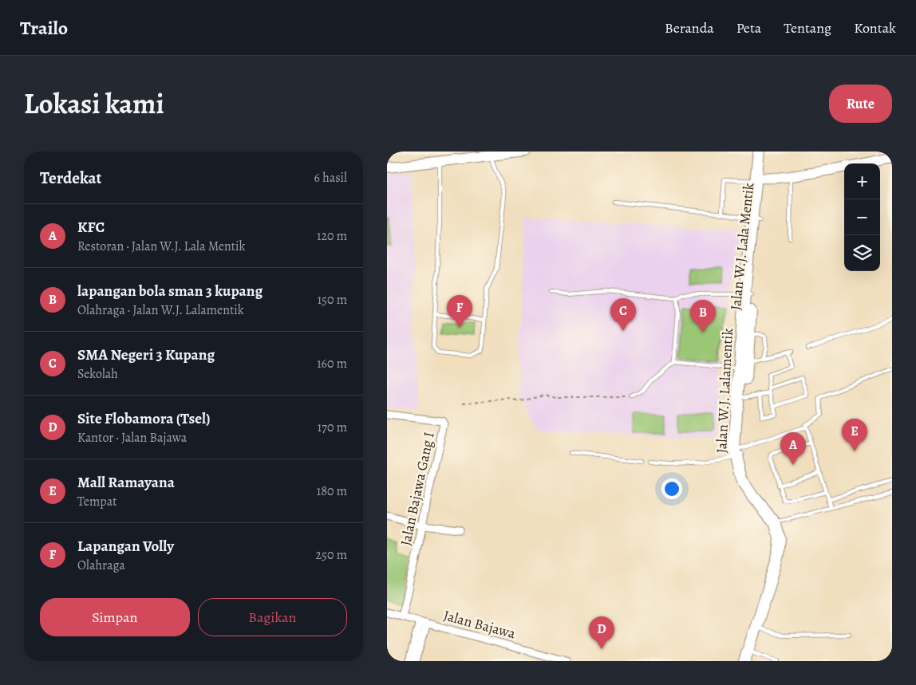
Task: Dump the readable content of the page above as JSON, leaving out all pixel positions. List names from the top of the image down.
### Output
{
  "streets": {
    "main road": ["Jalan W.J. Lala Mentik", "Jalan W.J. Lalamentik"],
    "street": ["Jalan Bajawa Gang I", "Jalan Bajawa"]
  },
  "crossings": [
    ["Jalan W.J. Lala Mentik", "Jalan W.J. Lalamentik"],
    ["Jalan Bajawa Gang I", "Jalan Bajawa"]
  ],
  "page": {
    "header": "Trailo",
    "nav": [
      "Beranda",
      "Peta",
      "Tentang",
      "Kontak"
    ],
    "title": "Lokasi kami",
    "buttons": [
      "Rute",
      ["Simpan", "Bagikan"]
    ],
    "heading": ["Terdekat", "6 hasil"],
    "map_buttons": ["+", "−"],
    "list": [
      {
        "mark": "A",
        "name": "KFC",
        "note": "Restoran · Jalan W.J. Lala Mentik",
        "value": "120 m"
      },
      {
        "mark": "B",
        "name": "lapangan bola sman 3 kupang",
        "note": "Olahraga · Jalan W.J. Lalamentik",
        "value": "150 m"
      },
      {
        "mark": "C",
        "name": "SMA Negeri 3 Kupang",
        "note": "Sekolah",
        "value": "160 m"
      },
      {
        "mark": "D",
        "name": "Site Flobamora (Tsel)",
        "note": "Kantor · Jalan Bajawa",
        "value": "170 m"
      },
      {
        "mark": "E",
        "name": "Mall Ramayana",
        "note": "Tempat",
        "value": "180 m"
      },
      {
        "mark": "F",
        "name": "Lapangan Volly",
        "note": "Olahraga",
        "value": "250 m"
      }
    ],
    "pins": [
      "F",
      "C",
      "B",
      "E",
      "A",
      "D"
    ]
  }
}
